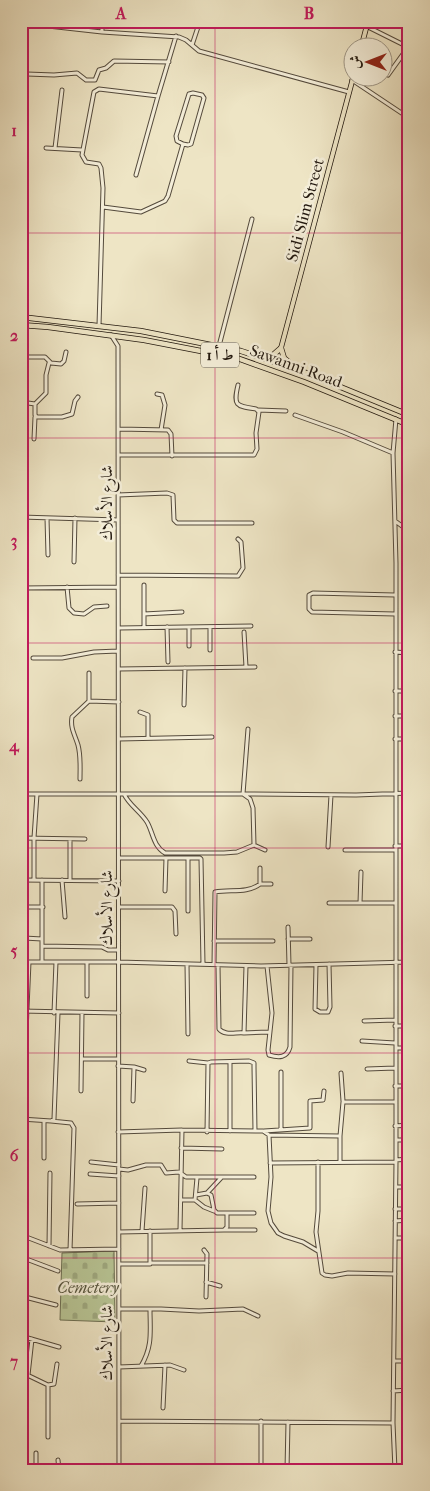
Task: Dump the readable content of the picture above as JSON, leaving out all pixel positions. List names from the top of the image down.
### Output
{
  "streets": {
    "highway": ["ط أ 1", "Sawanni Road"],
    "main road": ["Sidi Slim Street"],
    "street": ["شارع الأسلاك"]
  },
  "parks": ["Cemetery"],
  "north": "left",
  "grid": {
    "columns": ["A", "B"],
    "rows": [
      "1",
      "2",
      "3",
      "4",
      "5",
      "6",
      "7"
    ]
  }
}
